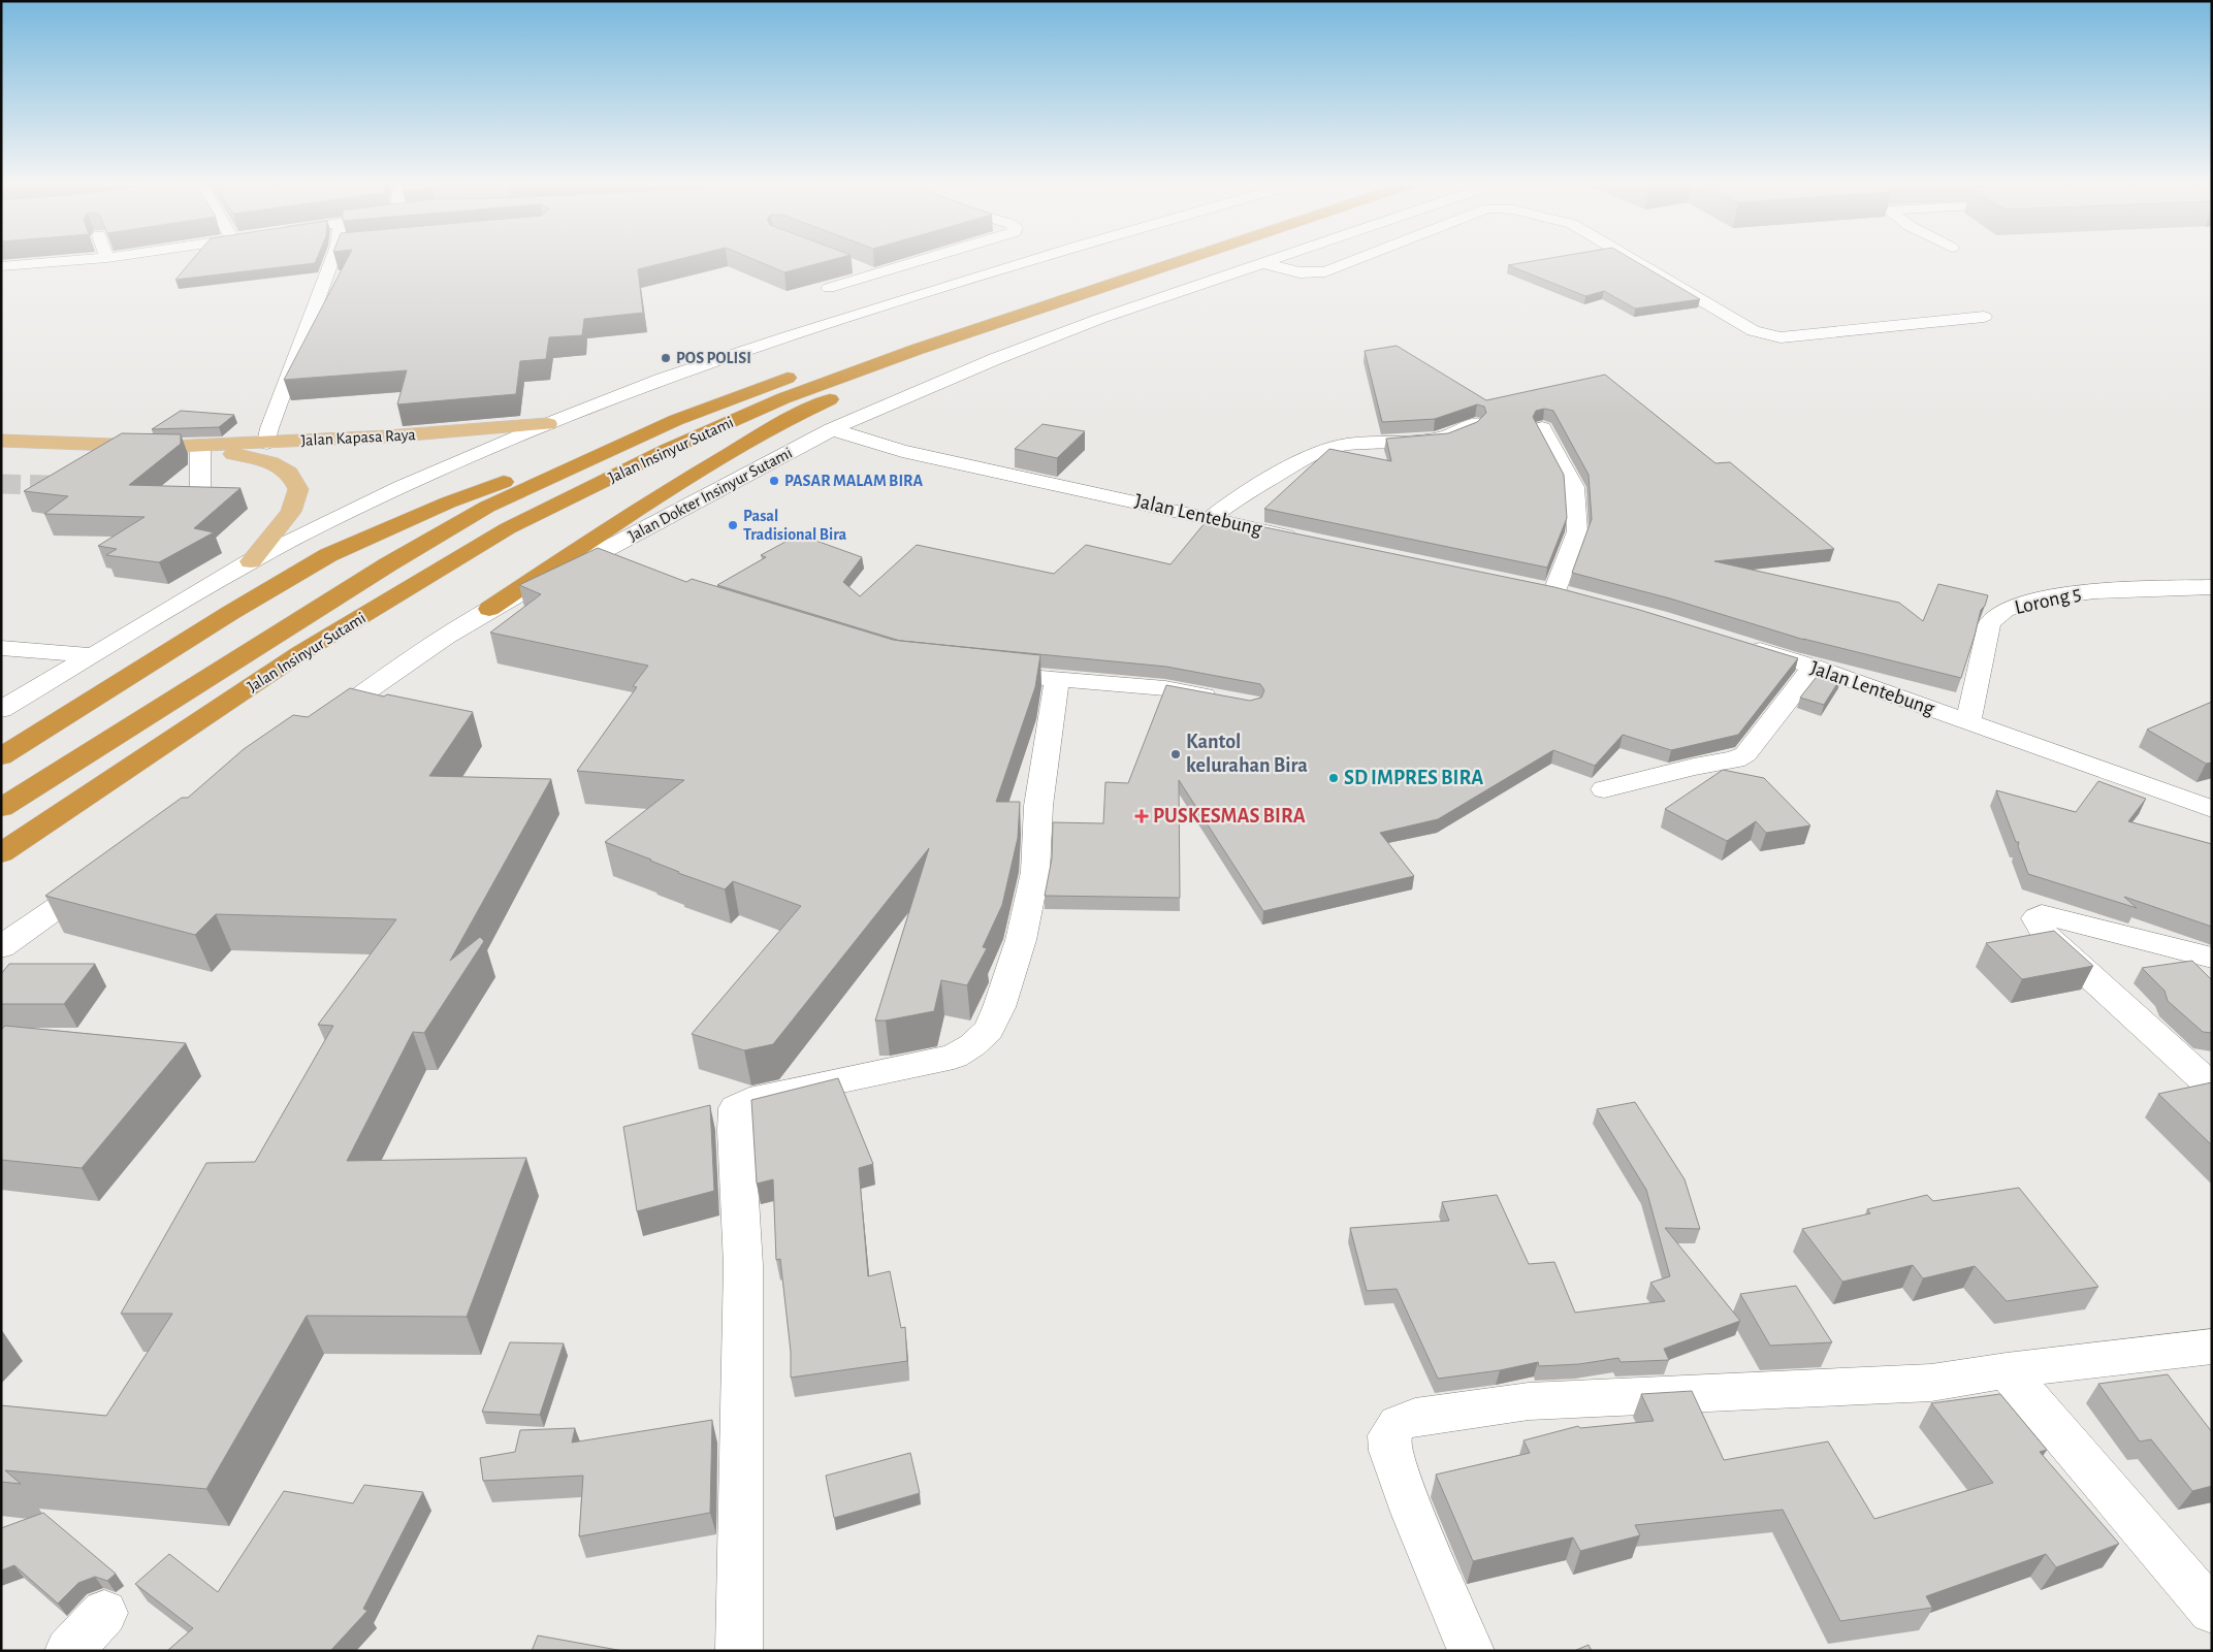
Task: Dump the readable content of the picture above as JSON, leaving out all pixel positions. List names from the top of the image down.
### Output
{
  "streets": {
    "highway": ["Jalan Insinyur Sutami"],
    "main road": ["Jalan Kapasa Raya"],
    "street": ["Jalan Dokter Insinyur Sutami", "Jalan Lentebung", "Lorong 5"]
  },
  "crossings": [
    ["Jalan Dokter Insinyur Sutami", "Jalan Lentebung"],
    ["Jalan Lentebung", "Lorong 5"]
  ],
  "places": {
    "other": [
      "POS POLISI",
      "PASAR MALAM BIRA",
      "Pasal Tradisional Bira",
      "Kantol kelurahan Bira",
      "SD IMPRES BIRA"
    ],
    "health": ["PUSKESMAS BIRA"]
  }
}
